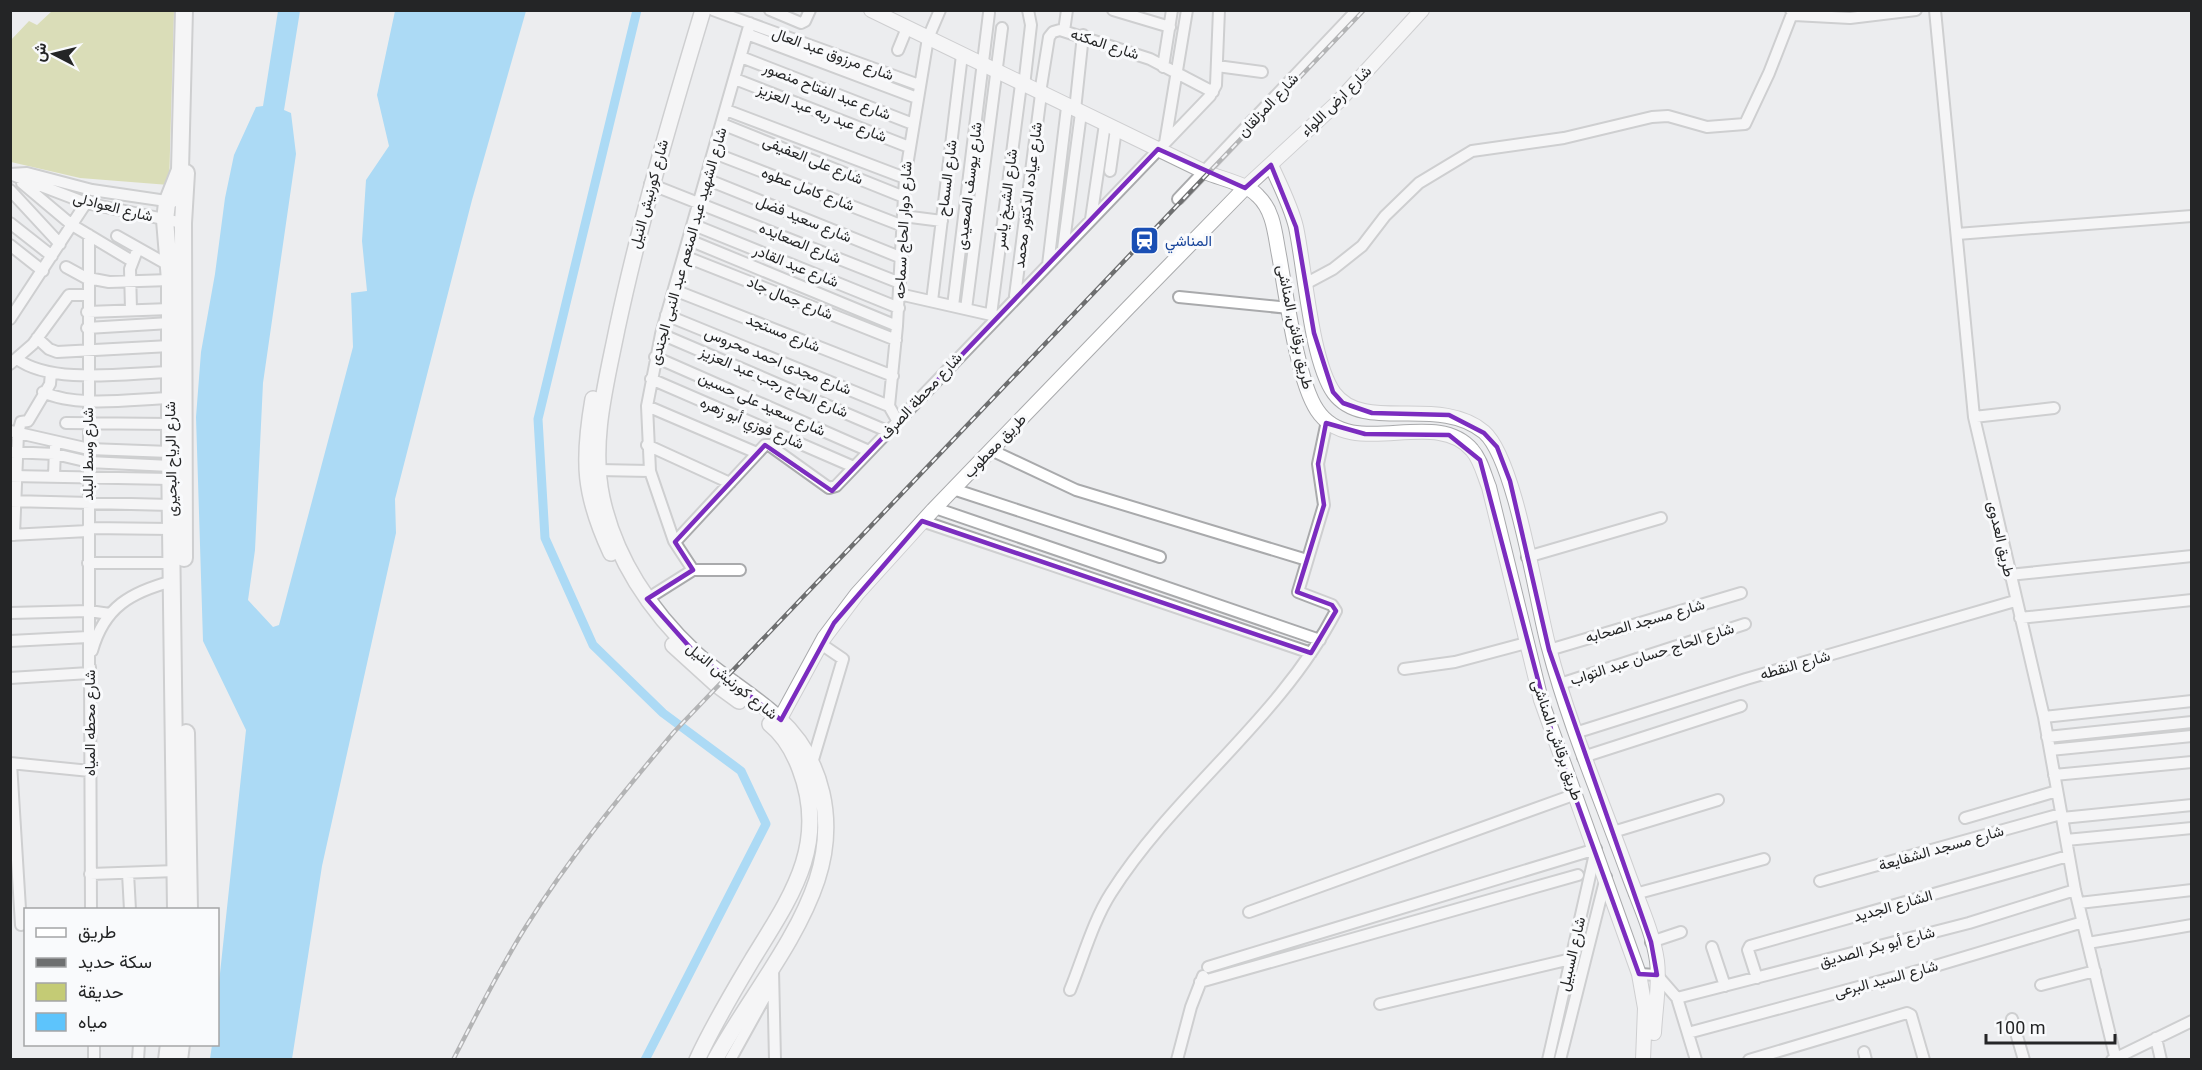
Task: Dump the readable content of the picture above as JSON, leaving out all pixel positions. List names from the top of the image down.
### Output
{
  "streets": {
    "main road": ["شارع كورنيش النيل", "شارع الرياح البحيرى"],
    "street": [
      "شارع المكنه",
      "شارع مرزوق عبد العال",
      "شارع عبد الفتاح منصور",
      "شارع ارض اللواء",
      "شارع المزلقان",
      "شارع عبد ربه عبد العزيز",
      "شارع على العفيفى",
      "شارع السماح",
      "شارع يوسف الصعيدى",
      "شارع كامل عطوه",
      "شارع عياده الدكتور محمد",
      "شارع الشيخ ياسر",
      "شارع العوادلى",
      "شارع سعيد فضل",
      "شارع دوار الحاج سماحه",
      "شارع الصعايده",
      "شارع الشهيد عبد المنعم عبد النبى الجندى",
      "شارع عبد القادر",
      "شارع جمال جاد",
      "طريق برقاش, المناشى",
      "شارع مستجد",
      "شارع مجدى احمد محروس",
      "شارع الحاج رجب عبد العزيز",
      "شارع محطة الصرف",
      "شارع سعيد على حسين",
      "شارع فوزي أبو زهره",
      "طريق معطوب",
      "شارع وسط البلد",
      "طريق العدوى",
      "شارع مسجد الصحابه",
      "شارع الحاج حسان عبد التواب",
      "شارع النقطه",
      "شارع محطه المياه",
      "شارع مسجد الشفايعة",
      "الشارع الجديد",
      "شارع أبو بكر الصديق",
      "شارع السبيل",
      "شارع السيد البرعى"
    ]
  },
  "crossings": [
    ["شارع المكنه", "شارع عياده الدكتور محمد"],
    ["شارع المكنه", "طريق برقاش, المناشى"],
    ["شارع المكنه", "شارع محطة الصرف"],
    ["شارع مرزوق عبد العال", "شارع دوار الحاج سماحه"],
    ["شارع مرزوق عبد العال", "شارع الشهيد عبد المنعم عبد النبى الجندى"],
    ["شارع عبد الفتاح منصور", "شارع دوار الحاج سماحه"],
    ["شارع عبد الفتاح منصور", "شارع الشهيد عبد المنعم عبد النبى الجندى"],
    ["شارع ارض اللواء", "طريق برقاش, المناشى"],
    ["شارع ارض اللواء", "طريق معطوب"],
    ["شارع المزلقان", "طريق برقاش, المناشى"],
    ["شارع عبد ربه عبد العزيز", "شارع دوار الحاج سماحه"],
    ["شارع عبد ربه عبد العزيز", "شارع الشهيد عبد المنعم عبد النبى الجندى"],
    ["شارع على العفيفى", "شارع دوار الحاج سماحه"],
    ["شارع على العفيفى", "شارع الشهيد عبد المنعم عبد النبى الجندى"],
    ["شارع السماح", "شارع كامل عطوه"],
    ["شارع السماح", "شارع الصعايده"],
    ["شارع السماح", "طريق برقاش, المناشى"],
    ["شارع يوسف الصعيدى", "شارع الصعايده"],
    ["شارع يوسف الصعيدى", "طريق برقاش, المناشى"],
    ["شارع كامل عطوه", "شارع دوار الحاج سماحه"],
    ["شارع كامل عطوه", "شارع الشهيد عبد المنعم عبد النبى الجندى"],
    ["شارع كورنيش النيل", "شارع الصعايده"],
    ["شارع كورنيش النيل", "طريق معطوب"],
    ["شارع عياده الدكتور محمد", "طريق برقاش, المناشى"],
    ["شارع عياده الدكتور محمد", "شارع محطة الصرف"],
    ["شارع الشيخ ياسر", "شارع الصعايده"],
    ["شارع الشيخ ياسر", "طريق برقاش, المناشى"],
    ["شارع الشيخ ياسر", "شارع محطة الصرف"],
    ["شارع العوادلى", "شارع الرياح البحيرى"],
    ["شارع سعيد فضل", "شارع دوار الحاج سماحه"],
    ["شارع سعيد فضل", "شارع الشهيد عبد المنعم عبد النبى الجندى"],
    ["شارع دوار الحاج سماحه", "شارع الصعايده"],
    ["شارع دوار الحاج سماحه", "شارع عبد القادر"],
    ["شارع دوار الحاج سماحه", "شارع جمال جاد"],
    ["شارع دوار الحاج سماحه", "طريق برقاش, المناشى"],
    ["شارع دوار الحاج سماحه", "شارع مستجد"],
    ["شارع دوار الحاج سماحه", "شارع مجدى احمد محروس"],
    ["شارع الصعايده", "شارع الشهيد عبد المنعم عبد النبى الجندى"],
    ["شارع الصعايده", "شارع محطة الصرف"],
    ["شارع الشهيد عبد المنعم عبد النبى الجندى", "شارع عبد القادر"],
    ["شارع الشهيد عبد المنعم عبد النبى الجندى", "شارع جمال جاد"],
    ["شارع الشهيد عبد المنعم عبد النبى الجندى", "شارع مستجد"],
    ["شارع الشهيد عبد المنعم عبد النبى الجندى", "شارع مجدى احمد محروس"],
    ["شارع الشهيد عبد المنعم عبد النبى الجندى", "شارع الحاج رجب عبد العزيز"],
    ["شارع الشهيد عبد المنعم عبد النبى الجندى", "شارع سعيد على حسين"],
    ["شارع الشهيد عبد المنعم عبد النبى الجندى", "شارع فوزي أبو زهره"],
    ["طريق برقاش, المناشى", "شارع محطة الصرف"],
    ["طريق برقاش, المناشى", "طريق معطوب"],
    ["طريق برقاش, المناشى", "شارع مسجد الصحابه"],
    ["طريق برقاش, المناشى", "شارع الحاج حسان عبد التواب"],
    ["طريق برقاش, المناشى", "شارع النقطه"],
    ["طريق برقاش, المناشى", "شارع السبيل"],
    ["شارع الحاج رجب عبد العزيز", "شارع محطة الصرف"],
    ["شارع محطة الصرف", "شارع سعيد على حسين"],
    ["شارع محطة الصرف", "شارع فوزي أبو زهره"],
    ["شارع وسط البلد", "شارع محطه المياه"],
    ["شارع الرياح البحيرى", "شارع محطه المياه"],
    ["طريق العدوى", "شارع النقطه"],
    ["طريق العدوى", "شارع مسجد الشفايعة"],
    ["طريق العدوى", "الشارع الجديد"],
    ["طريق العدوى", "شارع أبو بكر الصديق"],
    ["طريق العدوى", "شارع السيد البرعى"],
    ["الشارع الجديد", "شارع أبو بكر الصديق"]
  ],
  "places": {
    "station": ["المناشي"]
  },
  "legend": [
    "طريق",
    "سكة حديد",
    "حديقة",
    "مياه"
  ],
  "scale_bar": "100 m",
  "north": "left"
}
